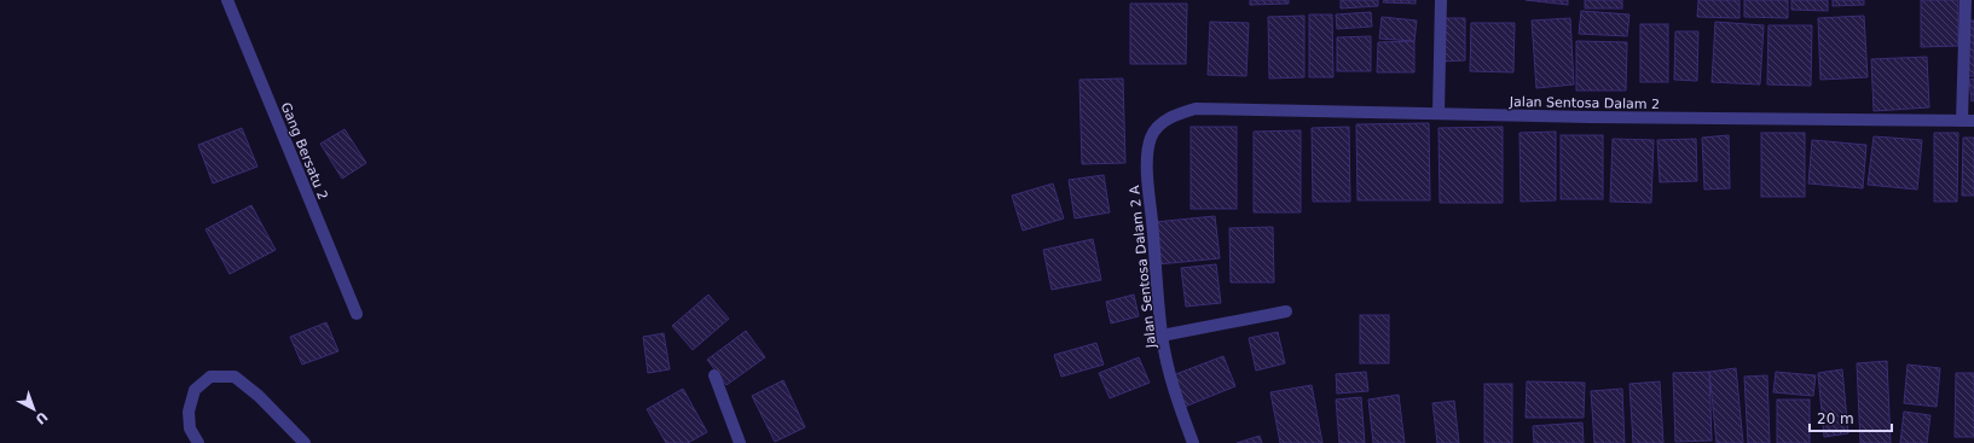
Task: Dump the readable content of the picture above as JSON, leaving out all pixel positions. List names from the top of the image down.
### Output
{
  "streets": {
    "street": ["Jalan Sentosa Dalam 2", "Gang Bersatu 2", "Jalan Sentosa Dalam 2 A"]
  },
  "crossings": [
    ["Jalan Sentosa Dalam 2", "Jalan Sentosa Dalam 2 A"]
  ],
  "scale_bar": "20 m",
  "north": "bottom right"
}
